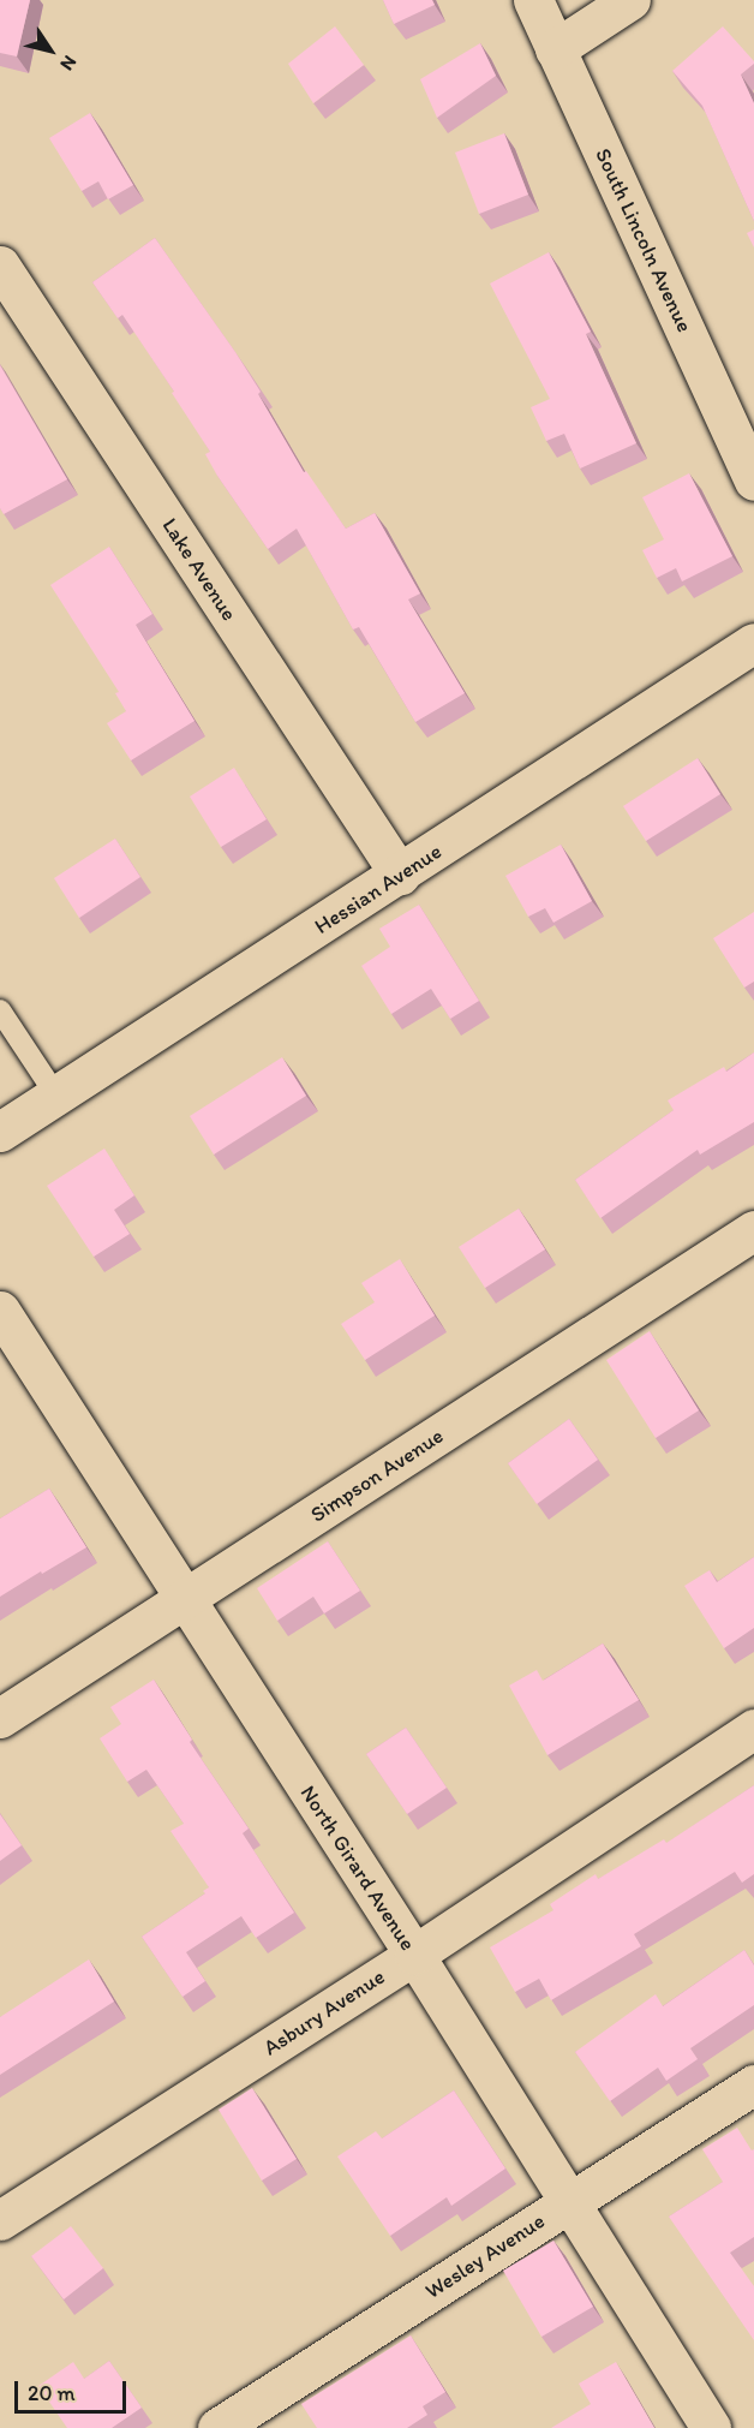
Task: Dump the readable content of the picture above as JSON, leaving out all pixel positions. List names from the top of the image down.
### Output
{
  "streets": {
    "street": [
      "South Lincoln Avenue",
      "Lake Avenue",
      "Hessian Avenue",
      "Simpson Avenue",
      "North Girard Avenue",
      "Asbury Avenue",
      "Wesley Avenue"
    ]
  },
  "crossings": [
    ["Lake Avenue", "Hessian Avenue"],
    ["Simpson Avenue", "North Girard Avenue"],
    ["North Girard Avenue", "Asbury Avenue"],
    ["North Girard Avenue", "Wesley Avenue"]
  ],
  "scale_bar": "20 m",
  "north": "bottom right"
}
